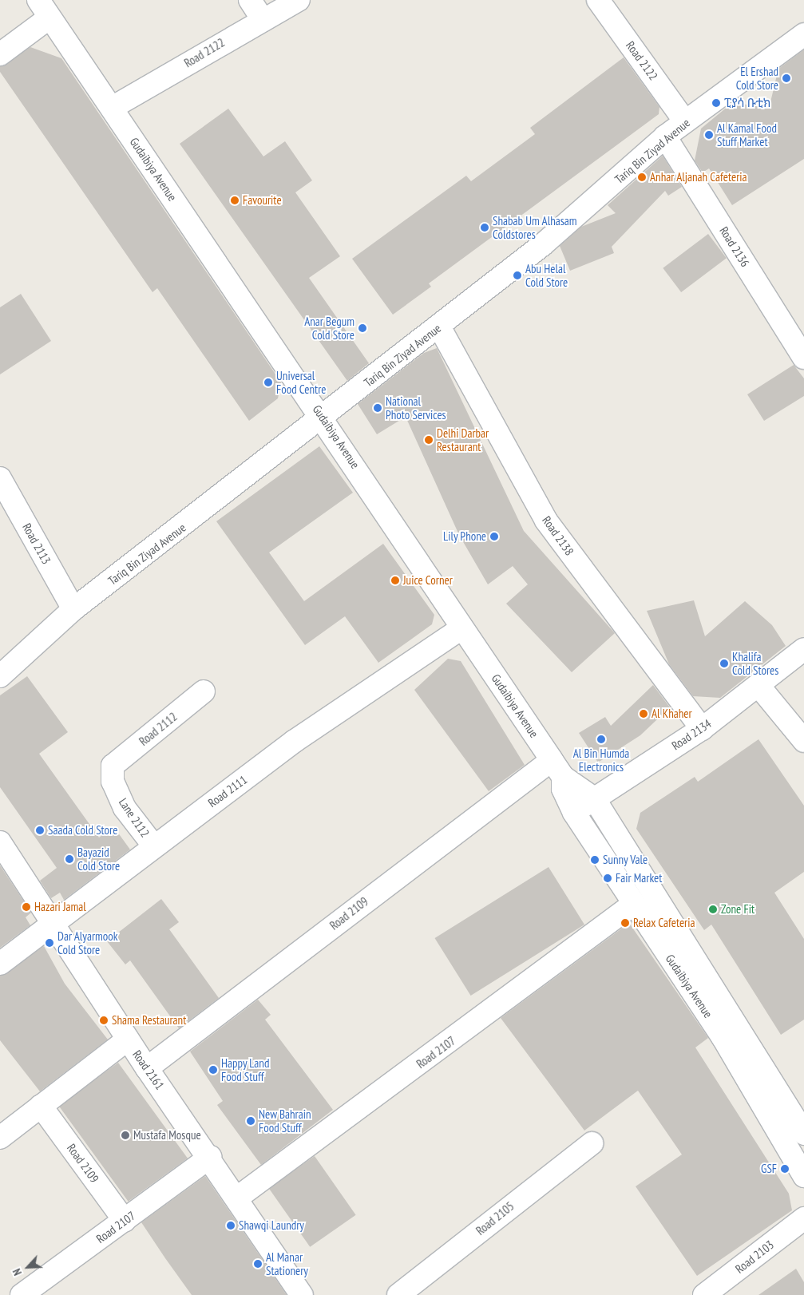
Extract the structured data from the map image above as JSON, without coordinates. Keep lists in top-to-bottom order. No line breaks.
{"streets":{"street":["Road 2122","Tariq Bin Ziyad Avenue","Gudaibiya Avenue","Road 2136","Road 2138","Road 2113","Road 2112","Road 2134","Road 2111","Lane 2112","Road 2109","Road 2107","Road 2161","Road 2105","Road 2103"]},"crossings":[["Road 2122","Tariq Bin Ziyad Avenue"],["Road 2122","Gudaibiya Avenue"],["Tariq Bin Ziyad Avenue","Gudaibiya Avenue"],["Tariq Bin Ziyad Avenue","Road 2136"],["Tariq Bin Ziyad Avenue","Road 2138"],["Tariq Bin Ziyad Avenue","Road 2113"],["Gudaibiya Avenue","Road 2134"],["Gudaibiya Avenue","Road 2111"],["Gudaibiya Avenue","Road 2109"],["Gudaibiya Avenue","Road 2107"],["Road 2138","Road 2134"],["Road 2112","Lane 2112"],["Road 2111","Lane 2112"],["Road 2111","Road 2161"],["Road 2109","Road 2107"],["Road 2109","Road 2161"],["Road 2107","Road 2161"]],"places":["El Ershad Cold Store","ፒያሳ ቡቲክ","Al Kamal Food Stuff Market","Anhar Aljanah Cafeteria","Favourite","Shabab Um Alhasam Coldstores","Abu Helal Cold Store","Anar Begum Cold Store","Universal Food Centre","National Photo Services","Delhi Darbar Restaurant","Lily Phone","Juice Corner","Khalifa Cold Stores","Al Khaher","Al Bin Humda Electronics","Saada Cold Store","Bayazid Cold Store","Sunny Vale","Fair Market","Hazari Jamal","Zone Fit","Relax Cafeteria","Dar Alyarmook Cold Store","Shama Restaurant","Happy Land Food Stuff","New Bahrain Food Stuff","Mustafa Mosque","GSF","Shawqi Laundry","Al Manar Stationery"],"north":"bottom left"}
